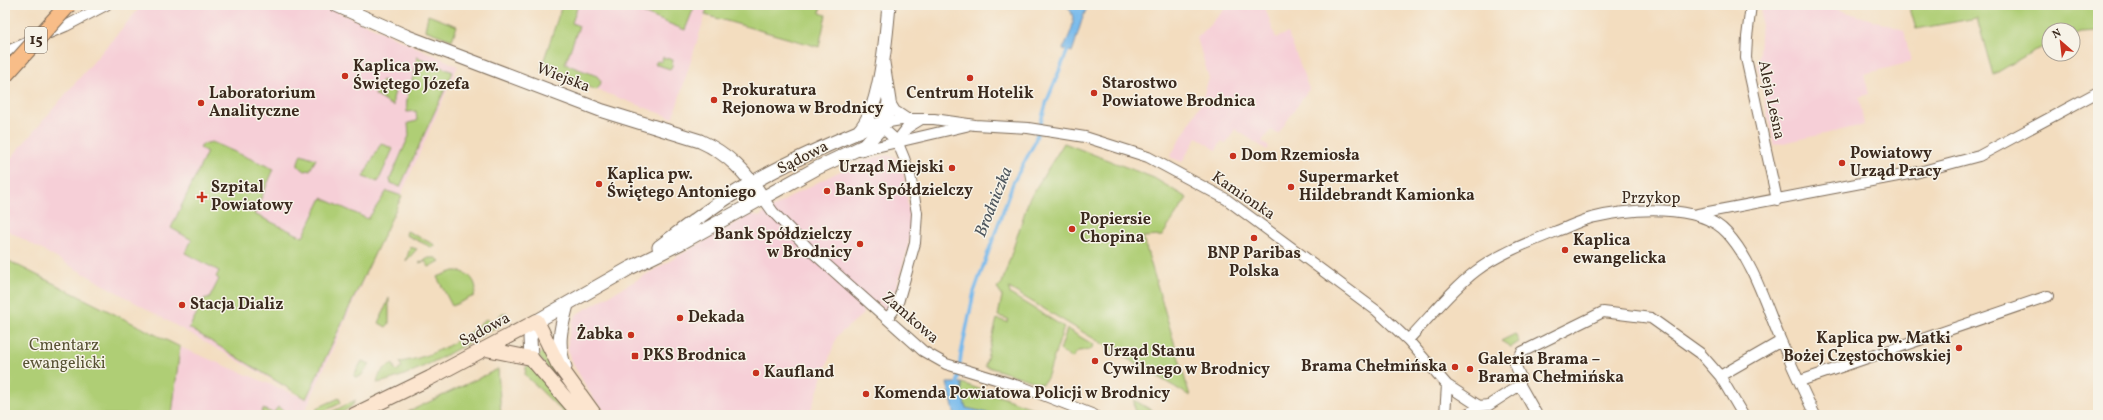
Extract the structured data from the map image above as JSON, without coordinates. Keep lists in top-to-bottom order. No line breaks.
{"streets":{"main road":["15","Sądowa"],"street":["Wiejska","Aleja Leśna","Kamionka","Przykop","Zamkowa"]},"crossings":[["Wiejska","Sądowa"],["Wiejska","Zamkowa"],["Sądowa","Kamionka"],["Sądowa","Zamkowa"],["Kamionka","Przykop"]],"water":["Brodniczka"],"parks":["Cmentarz ewangelicki"],"places":{"other":["Kaplica pw. Świętego Józefa","Centrum Hotelik","Starostwo Powiatowe Brodnica","Prokuratura Rejonowa w Brodnicy","Laboratorium Analityczne","Dom Rzemiosła","Powiatowy Urząd Pracy","Urząd Miejski","Kaplica pw. Świętego Antoniego","Supermarket Hildebrandt Kamionka","Bank Spółdzielczy","Popiersie Chopina","BNP Paribas Polska","Bank Spółdzielczy w Brodnicy","Kaplica ewangelicka","Stacja Dializ","Dekada","Żabka","Kaplica pw. Matki Bożej Częstochowskiej","Urząd Stanu Cywilnego w Brodnicy","Brama Chełmińska","Galeria Brama – Brama Chełmińska","Kaufland","Komenda Powiatowa Policji w Brodnicy"],"health":["Szpital Powiatowy"],"transit":["PKS Brodnica"]},"north":"top left"}
